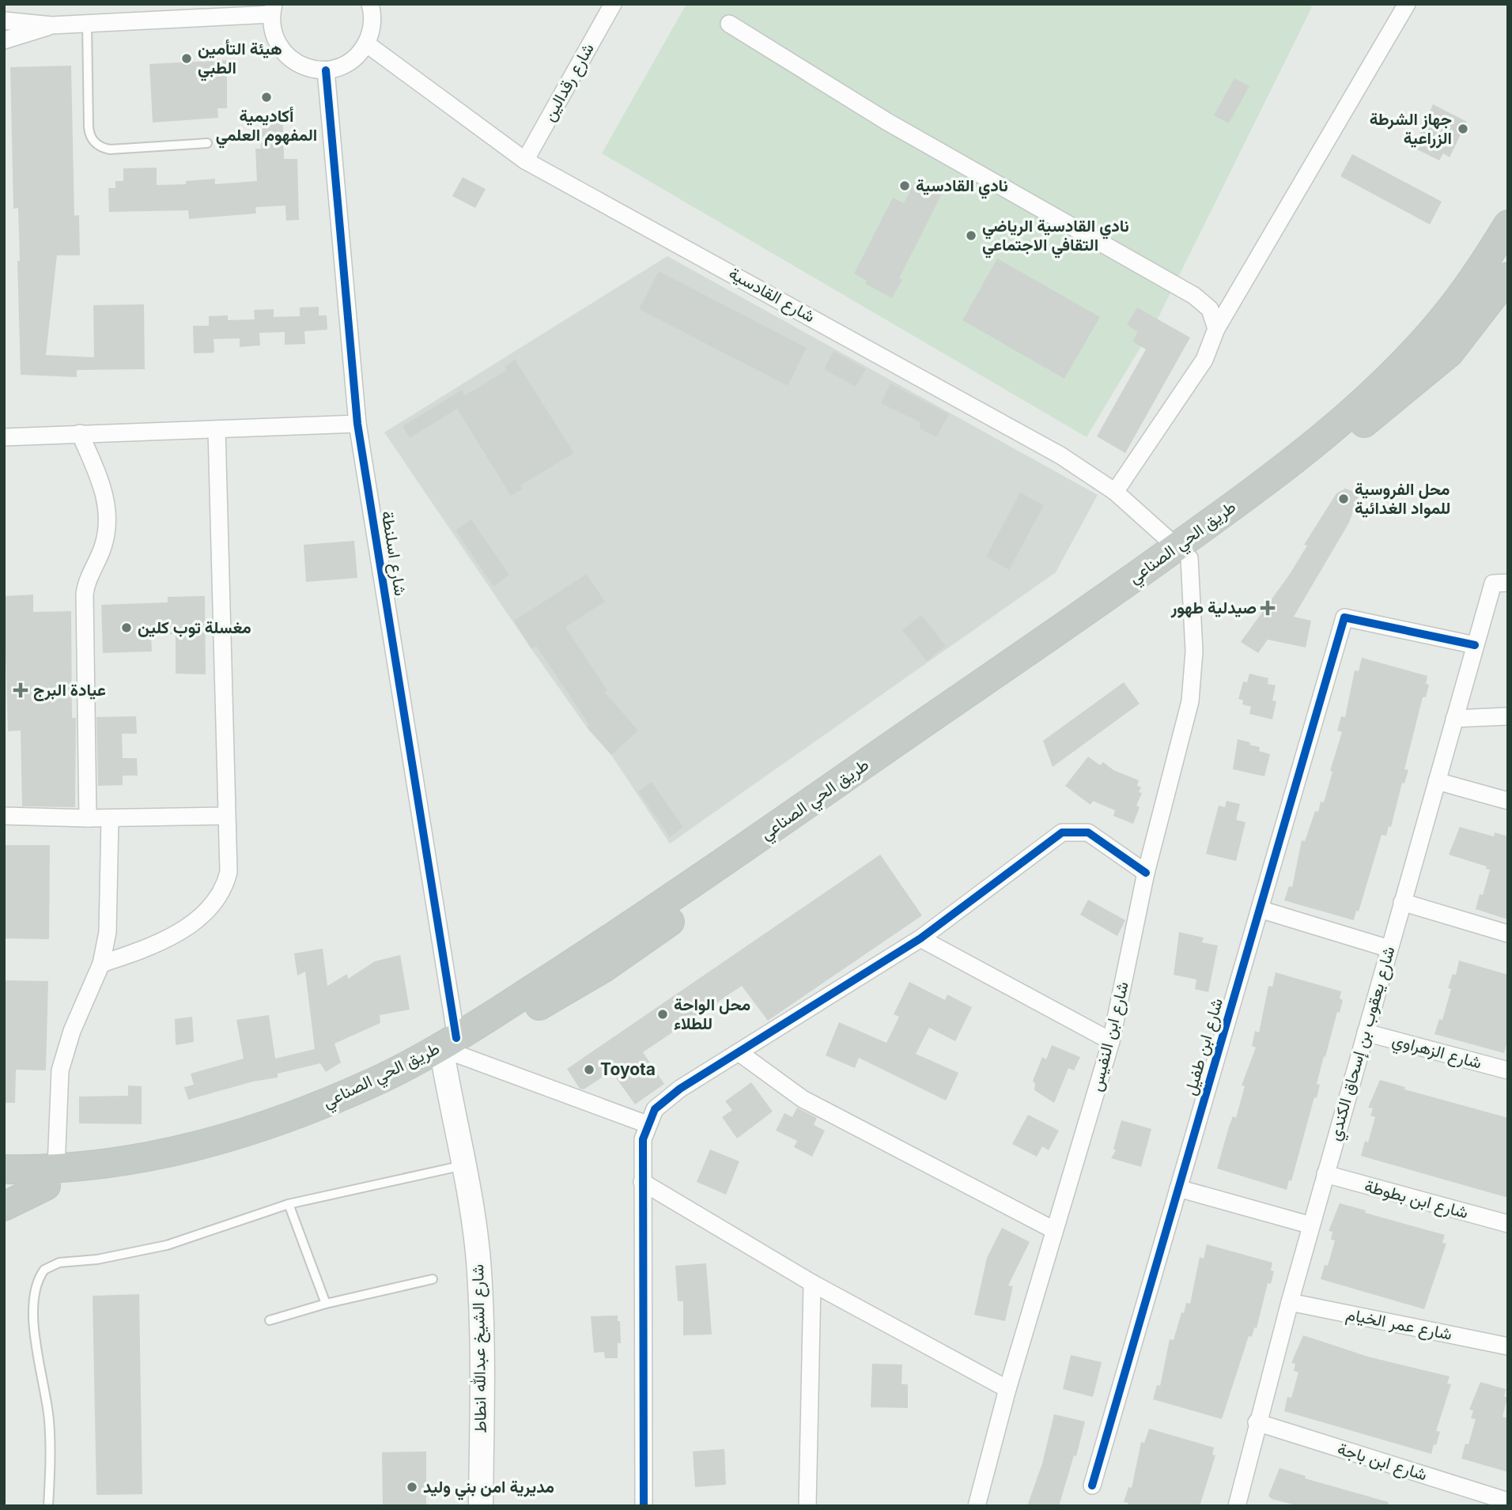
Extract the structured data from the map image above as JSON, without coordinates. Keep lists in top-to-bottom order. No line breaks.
{"streets":{"highway":["طريق الحي الصناعي"],"main road":["شارع الشيخ عبدالله انطاط"],"street":["شارع رقدالين","شارع القادسية","شارع اسلنطة","شارع ابن النفيس","شارع يعقوب بن إسحاق الكندي","شارع ابن طفيل","شارع الزهراوي","شارع ابن بطوطة","شارع عمر الخيام","شارع ابن باجة"]},"crossings":[["شارع رقدالين","شارع القادسية"],["شارع القادسية","طريق الحي الصناعي"],["شارع القادسية","شارع ابن النفيس"],["طريق الحي الصناعي","شارع اسلنطة"],["طريق الحي الصناعي","شارع ابن النفيس"],["طريق الحي الصناعي","شارع الشيخ عبدالله انطاط"],["شارع اسلنطة","شارع الشيخ عبدالله انطاط"],["شارع يعقوب بن إسحاق الكندي","شارع ابن طفيل"],["شارع يعقوب بن إسحاق الكندي","شارع الزهراوي"],["شارع يعقوب بن إسحاق الكندي","شارع ابن بطوطة"],["شارع يعقوب بن إسحاق الكندي","شارع عمر الخيام"],["شارع يعقوب بن إسحاق الكندي","شارع ابن باجة"]],"places":{"other":["هيئة التأمين الطبي","أكاديمية المفهوم العلمي","جهاز الشرطة الزراعية","نادي القادسية","نادي القادسية الرياضي التقافي الاجتماعي","محل الفروسية للمواد الغدائية","مغسلة توب كلين","محل الواحة للطلاء","Toyota","مديرية امن بني وليد"],"health":["صيدلية طهور","عيادة البرج"]}}
